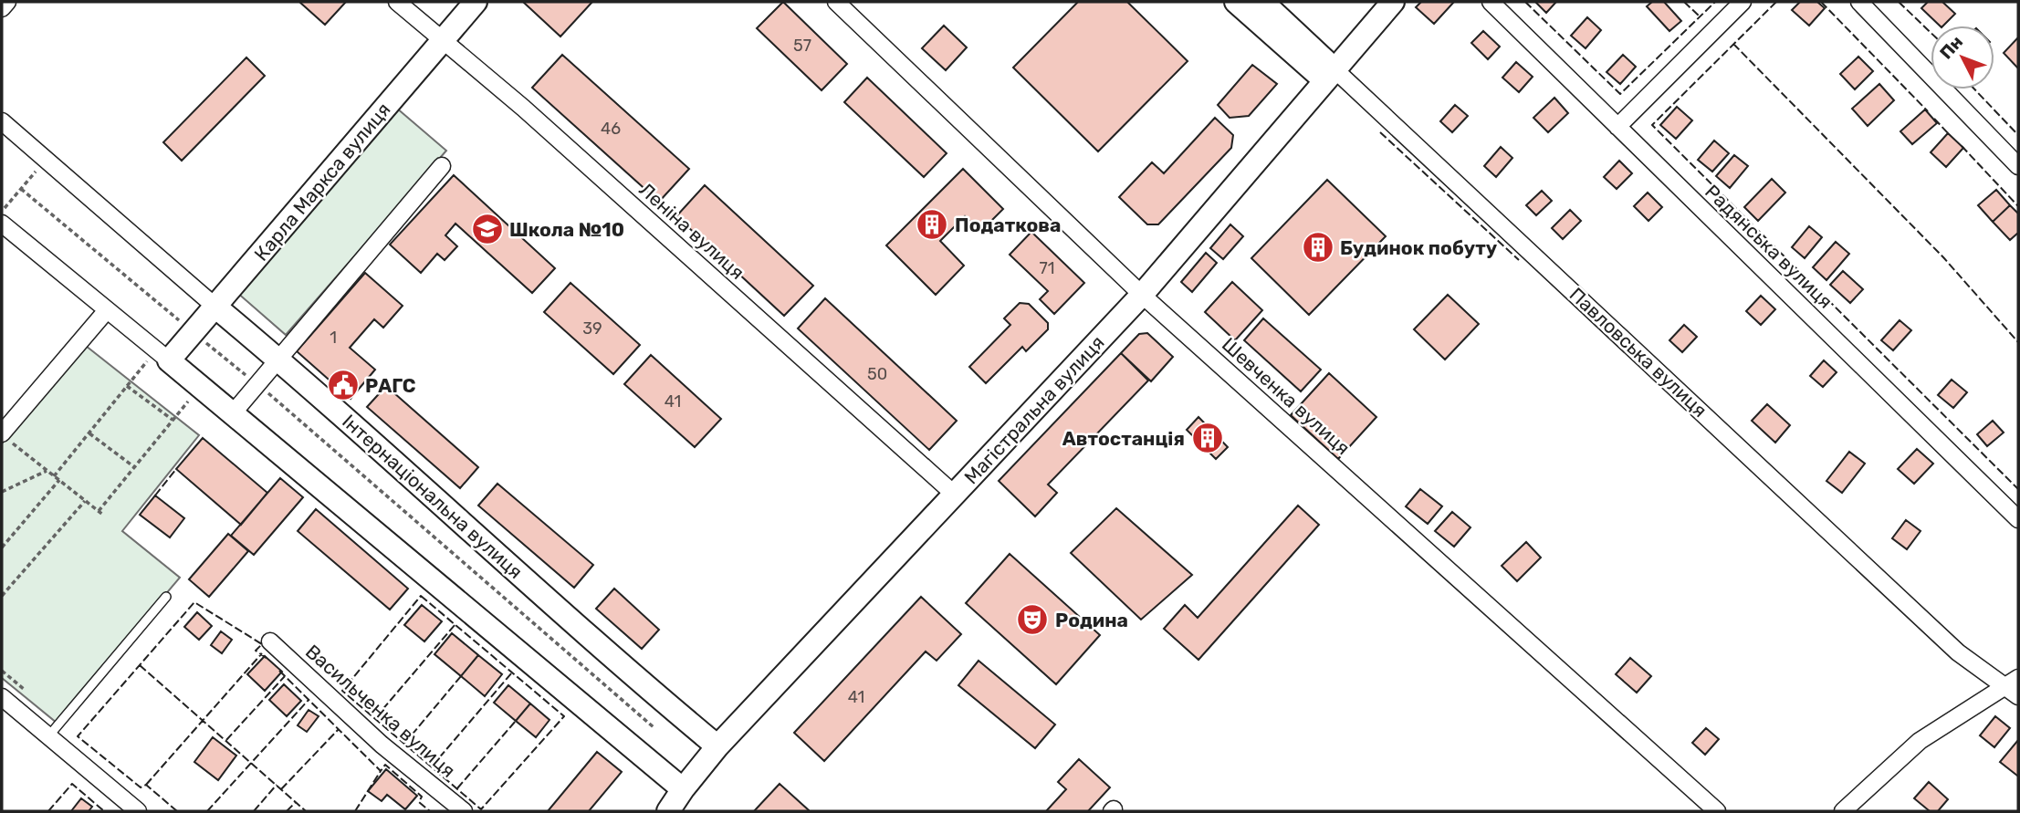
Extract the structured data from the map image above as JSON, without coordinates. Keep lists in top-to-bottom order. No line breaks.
{"streets":{"street":["Карла Маркса вулиця","Леніна вулиця","Радянська вулиця","Павловська вулиця","Шевченка вулиця","Магістральна вулиця","Інтернаціональна вулиця","Васильченка вулиця"]},"crossings":[["Карла Маркса вулиця","Леніна вулиця"],["Карла Маркса вулиця","Інтернаціональна вулиця"],["Леніна вулиця","Магістральна вулиця"],["Павловська вулиця","Магістральна вулиця"],["Шевченка вулиця","Магістральна вулиця"],["Магістральна вулиця","Інтернаціональна вулиця"]],"places":{"building":["Податкова","Будинок побуту","Автостанція"],"school or university":["Школа №10"],"public building":["РАГС"],"theatre":["Родина"]},"house_numbers":["57","46","71","39","1","50","41","41"],"north":"top left"}
